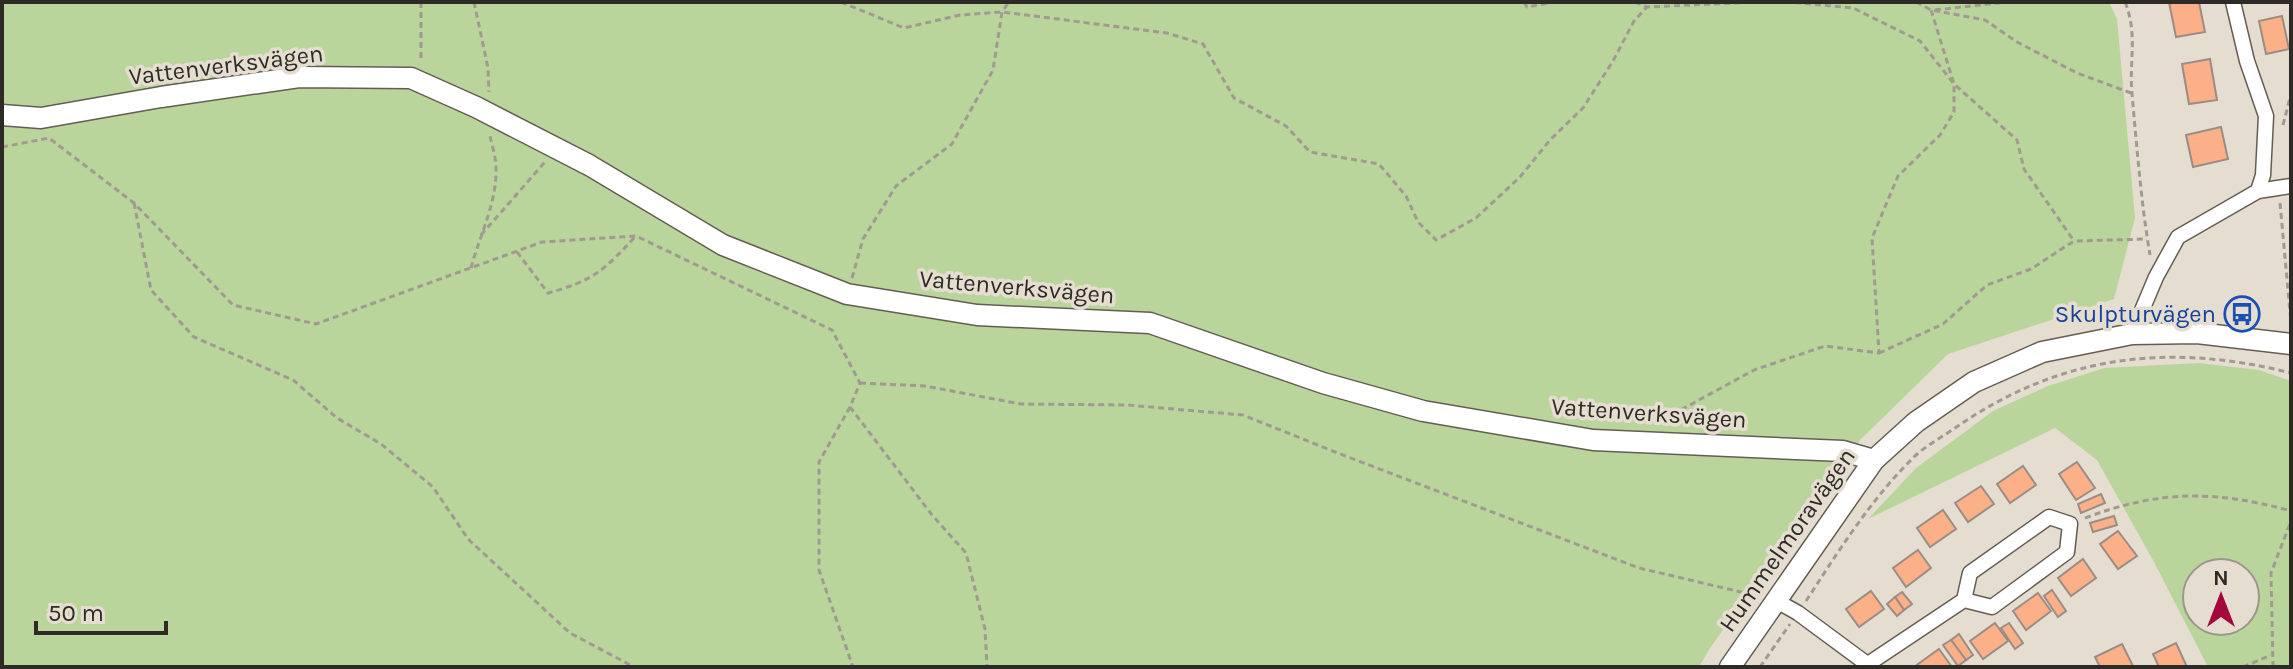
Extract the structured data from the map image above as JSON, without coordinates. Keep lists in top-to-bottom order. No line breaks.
{"streets":{"street":["Vattenverksvägen","Hummelmoravägen"]},"crossings":[["Vattenverksvägen","Hummelmoravägen"]],"places":{"bus stop":["Skulpturvägen"]},"scale_bar":"50 m","north":"top"}
